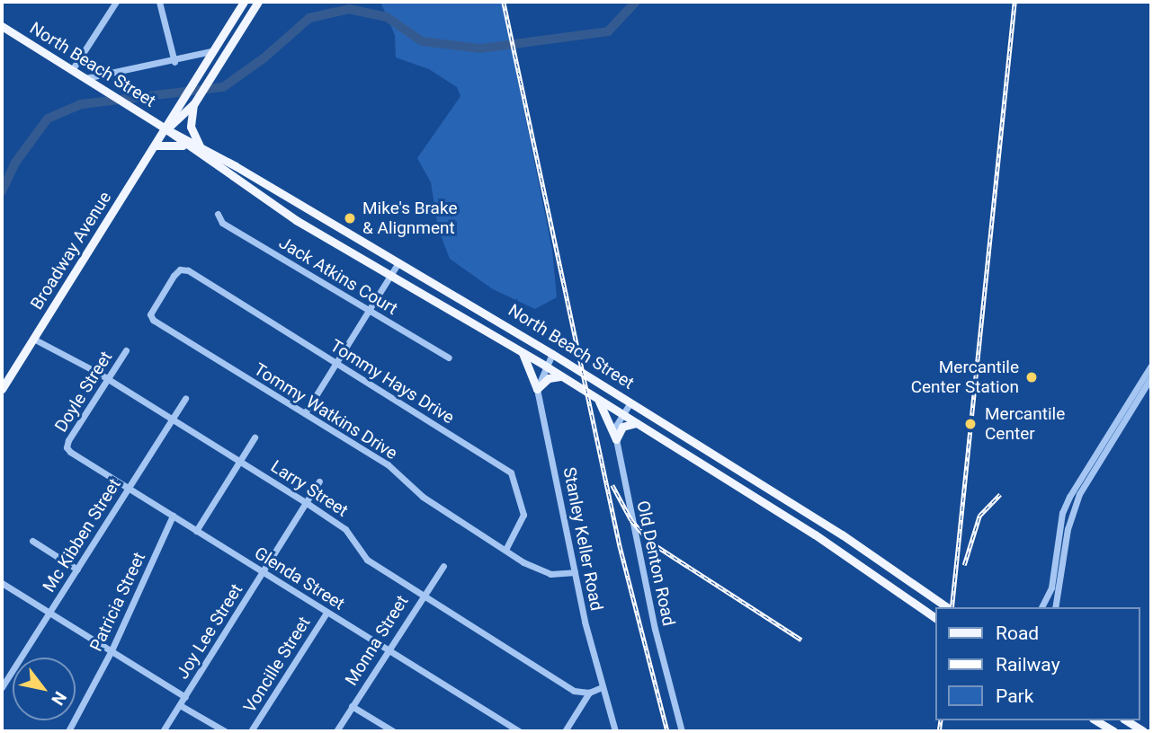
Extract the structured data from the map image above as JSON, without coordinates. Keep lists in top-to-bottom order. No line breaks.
{"streets":{"main road":["North Beach Street","Broadway Avenue"],"street":["Jack Atkins Court","Tommy Hays Drive","Doyle Street","Tommy Watkins Drive","Larry Street","Mc Kibben Street","Stanley Keller Road","Old Denton Road","Glenda Street","Patricia Street","Joy Lee Street","Monna Street","Voncille Street"]},"crossings":[["North Beach Street","Broadway Avenue"],["North Beach Street","Old Denton Road"],["Broadway Avenue","Larry Street"],["Tommy Hays Drive","Tommy Watkins Drive"],["Doyle Street","Larry Street"],["Doyle Street","Glenda Street"],["Tommy Watkins Drive","Stanley Keller Road"],["Larry Street","Mc Kibben Street"],["Larry Street","Joy Lee Street"],["Larry Street","Monna Street"],["Mc Kibben Street","Glenda Street"],["Glenda Street","Patricia Street"],["Glenda Street","Joy Lee Street"],["Glenda Street","Monna Street"],["Glenda Street","Voncille Street"]],"places":["Mike's Brake & Alignment","Mercantile Center Station","Mercantile Center"],"legend":["Road","Railway","Park"],"north":"bottom right"}
